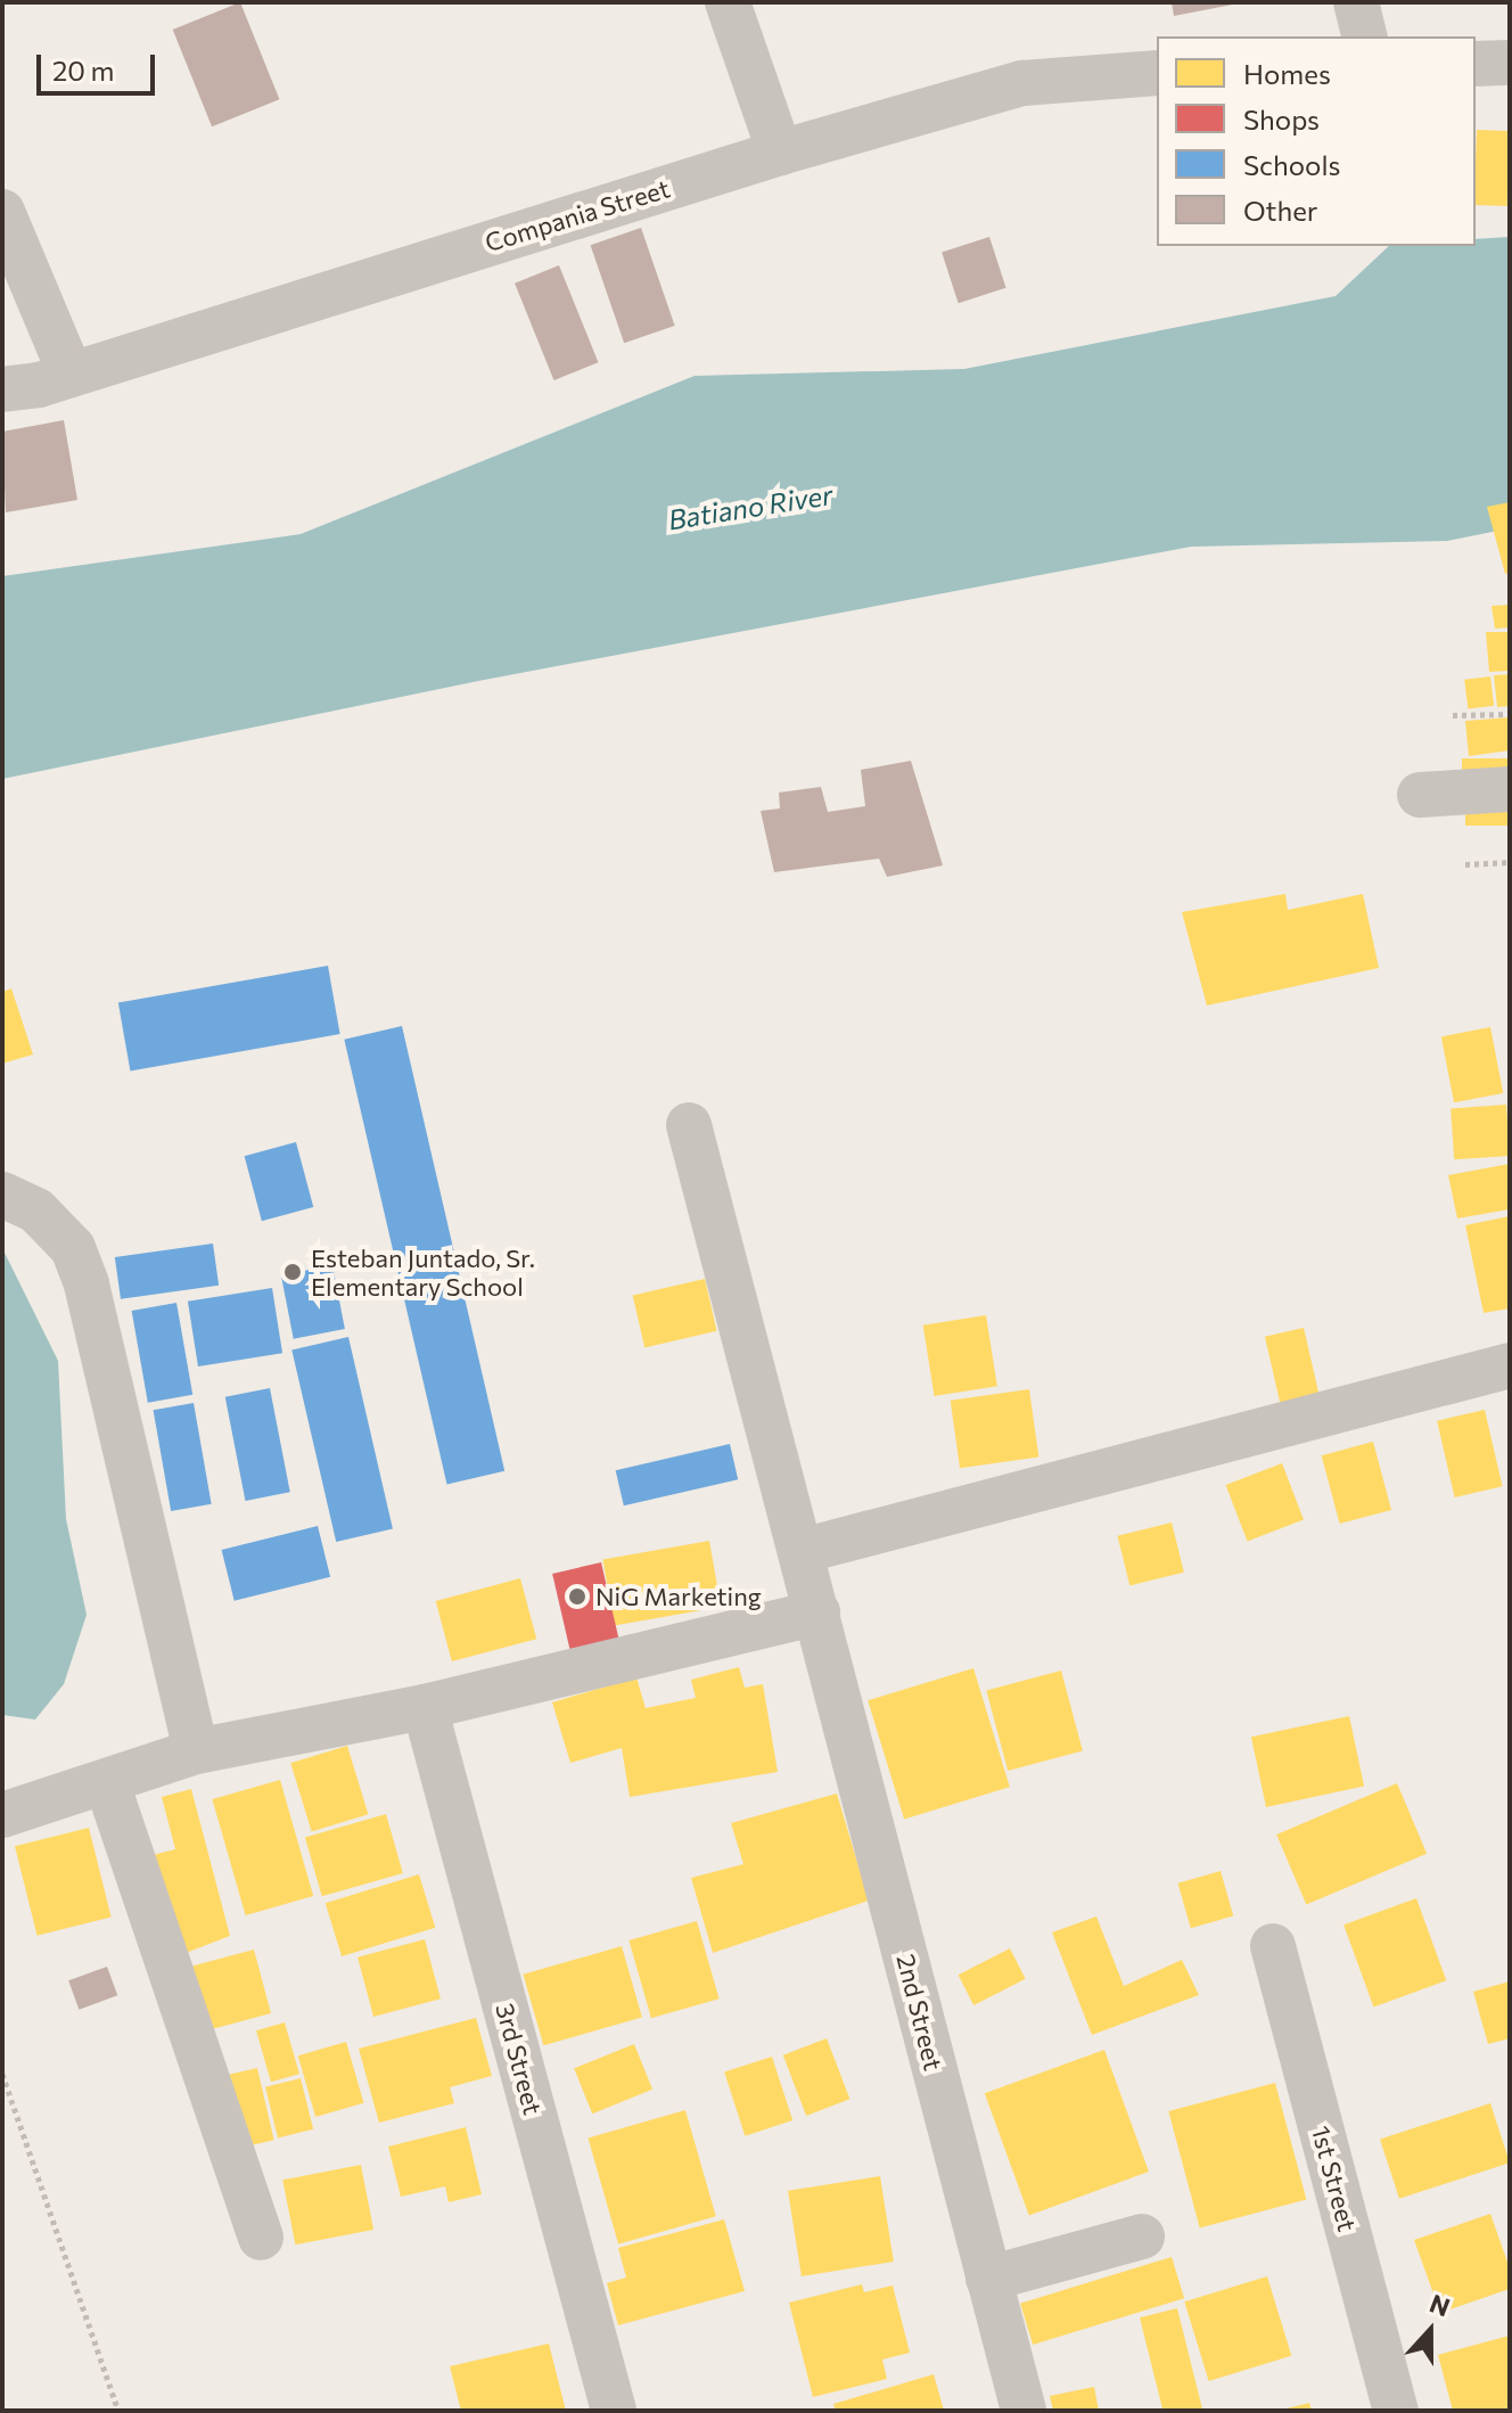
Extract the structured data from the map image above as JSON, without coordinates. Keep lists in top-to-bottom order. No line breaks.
{"streets":{"street":["Compania Street","2nd Street","3rd Street","1st Street"]},"water":["Batiano River"],"places":["Esteban Juntado, Sr. Elementary School","NiG Marketing"],"legend":["Homes","Shops","Schools","Other"],"scale_bar":"20 m","north":"top"}
